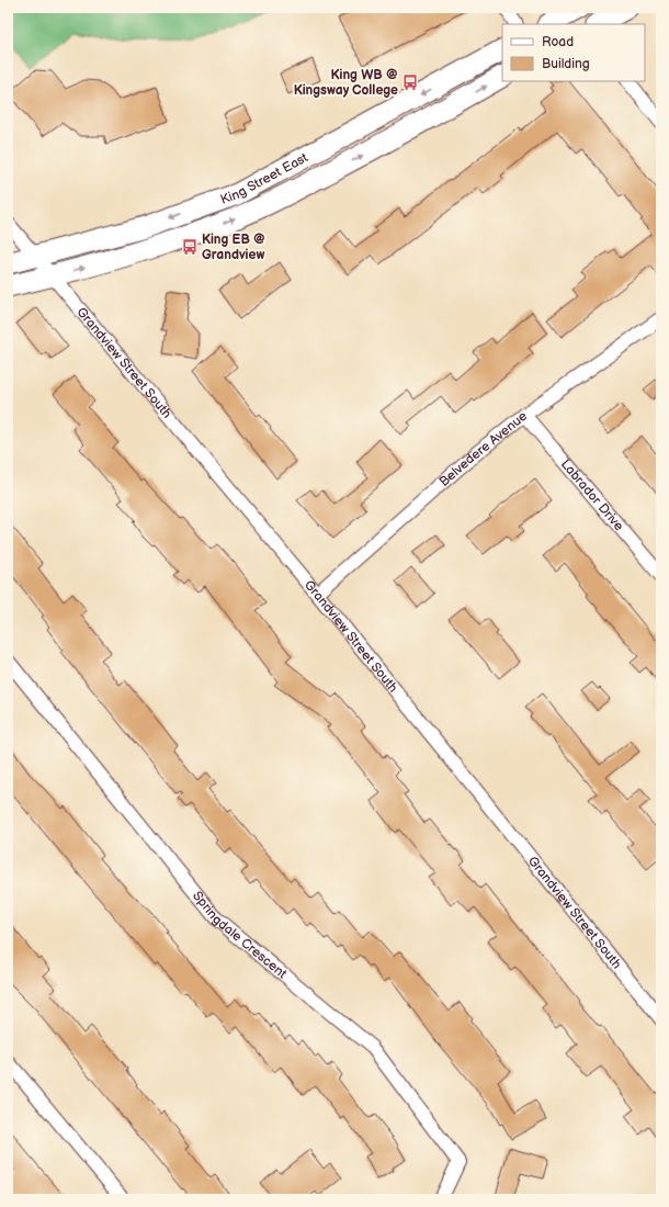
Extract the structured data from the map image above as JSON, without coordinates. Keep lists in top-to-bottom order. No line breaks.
{"streets":{"main road":["King Street East"],"street":["Grandview Street South","Belvedere Avenue","Labrador Drive","Springdale Crescent"]},"crossings":[["King Street East","Grandview Street South"],["Grandview Street South","Belvedere Avenue"],["Belvedere Avenue","Labrador Drive"]],"places":{"bus stop":["King WB @ Kingsway College","King EB @ Grandview"]},"legend":["Road","Building"]}
